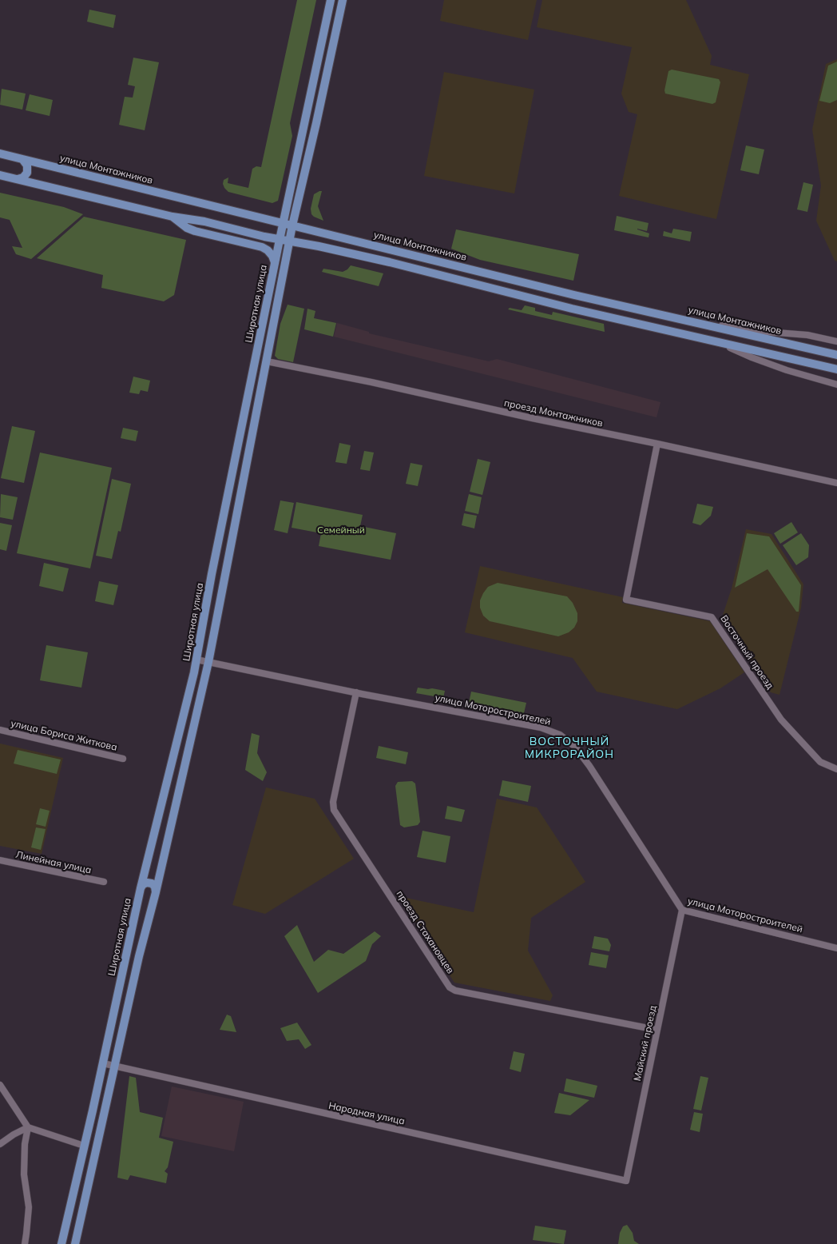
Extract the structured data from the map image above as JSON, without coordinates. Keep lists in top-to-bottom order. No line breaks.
{"streets":{"main road":["улица Монтажников","Широтная улица"],"street":["проезд Монтажников","Восточный проезд","улица Моторостроителей","улица Бориса Житкова","Линейная улица","проезд Стахановцев","Майский проезд","Народная улица"]},"crossings":[["улица Монтажников","Широтная улица"],["Широтная улица","улица Моторостроителей"],["Широтная улица","Народная улица"],["проезд Монтажников","Восточный проезд"],["улица Моторостроителей","проезд Стахановцев"],["улица Моторостроителей","Майский проезд"],["проезд Стахановцев","Майский проезд"],["Майский проезд","Народная улица"]],"districts":["ВОСТОЧНЫЙ МИКРОРАЙОН"],"parks":["Семейный"]}
